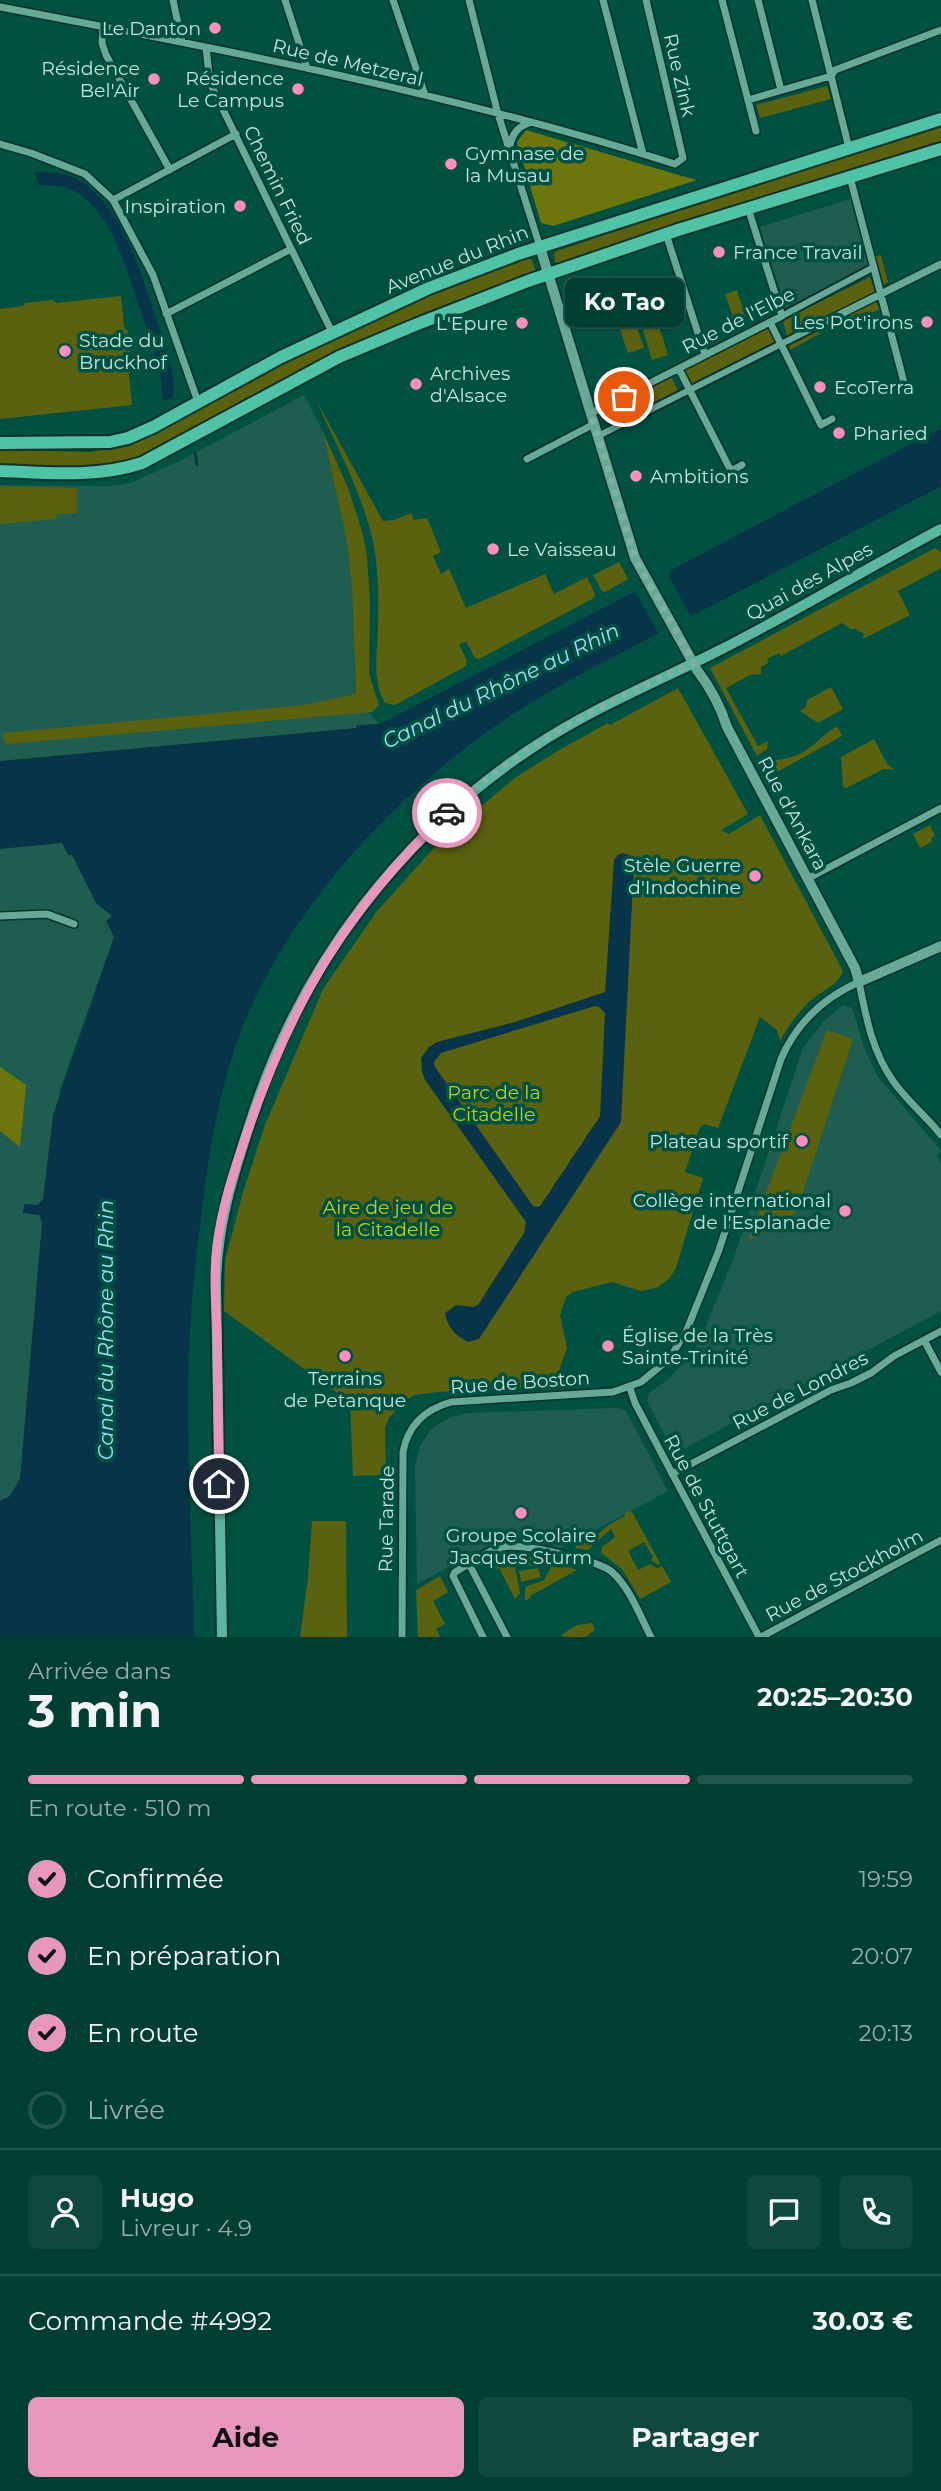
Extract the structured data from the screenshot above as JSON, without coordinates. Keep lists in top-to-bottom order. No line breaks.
{"streets":{"main road":["Avenue du Rhin","Quai des Alpes"],"street":["Rue de Metzeral","Rue Zink","Chemin Fried","Rue de l'Elbe","Rue d'Ankara","Rue de Boston","Rue de Londres","Rue de Stuttgart","Rue Tarade","Rue de Stockholm"]},"crossings":[["Rue de Metzeral","Rue Zink"],["Rue de Metzeral","Chemin Fried"],["Chemin Fried","Avenue du Rhin"],["Avenue du Rhin","Rue d'Ankara"],["Rue de l'Elbe","Rue d'Ankara"],["Quai des Alpes","Rue d'Ankara"],["Rue d'Ankara","Rue de Boston"],["Rue de Boston","Rue de Stuttgart"],["Rue de Boston","Rue Tarade"],["Rue de Londres","Rue de Stuttgart"],["Rue de Stuttgart","Rue de Stockholm"]],"water":["Canal du Rhône au Rhin"],"parks":["Parc de la Citadelle","Aire de jeu de la Citadelle"],"places":["Le Danton","Résidence Bel'Air","Résidence Le Campus","Gymnase de la Musau","Inspiration","France Travail","Les Pot'irons","L'Epure","Stade du Bruckhof","Archives d'Alsace","EcoTerra","Ko Tao","Pharied","Ambitions","Le Vaisseau","Stèle Guerre d'Indochine","Plateau sportif","Collège international de l'Esplanade","Église de la Très Sainte-Trinité","Terrains de Petanque","Groupe Scolaire Jacques Sturm"],"page":{"bubble":"Ko Tao","heading":["3 min","Arrivée dans","20:25–20:30"],"panel":["Hugo","Livreur · 4.9","Commande #4992","30.03 €"],"bar":"En route · 510 m","list":[["Confirmée","19:59"],["En préparation","20:07"],["En route","20:13"],"Livrée"],"buttons":["Aide","Partager"]}}
